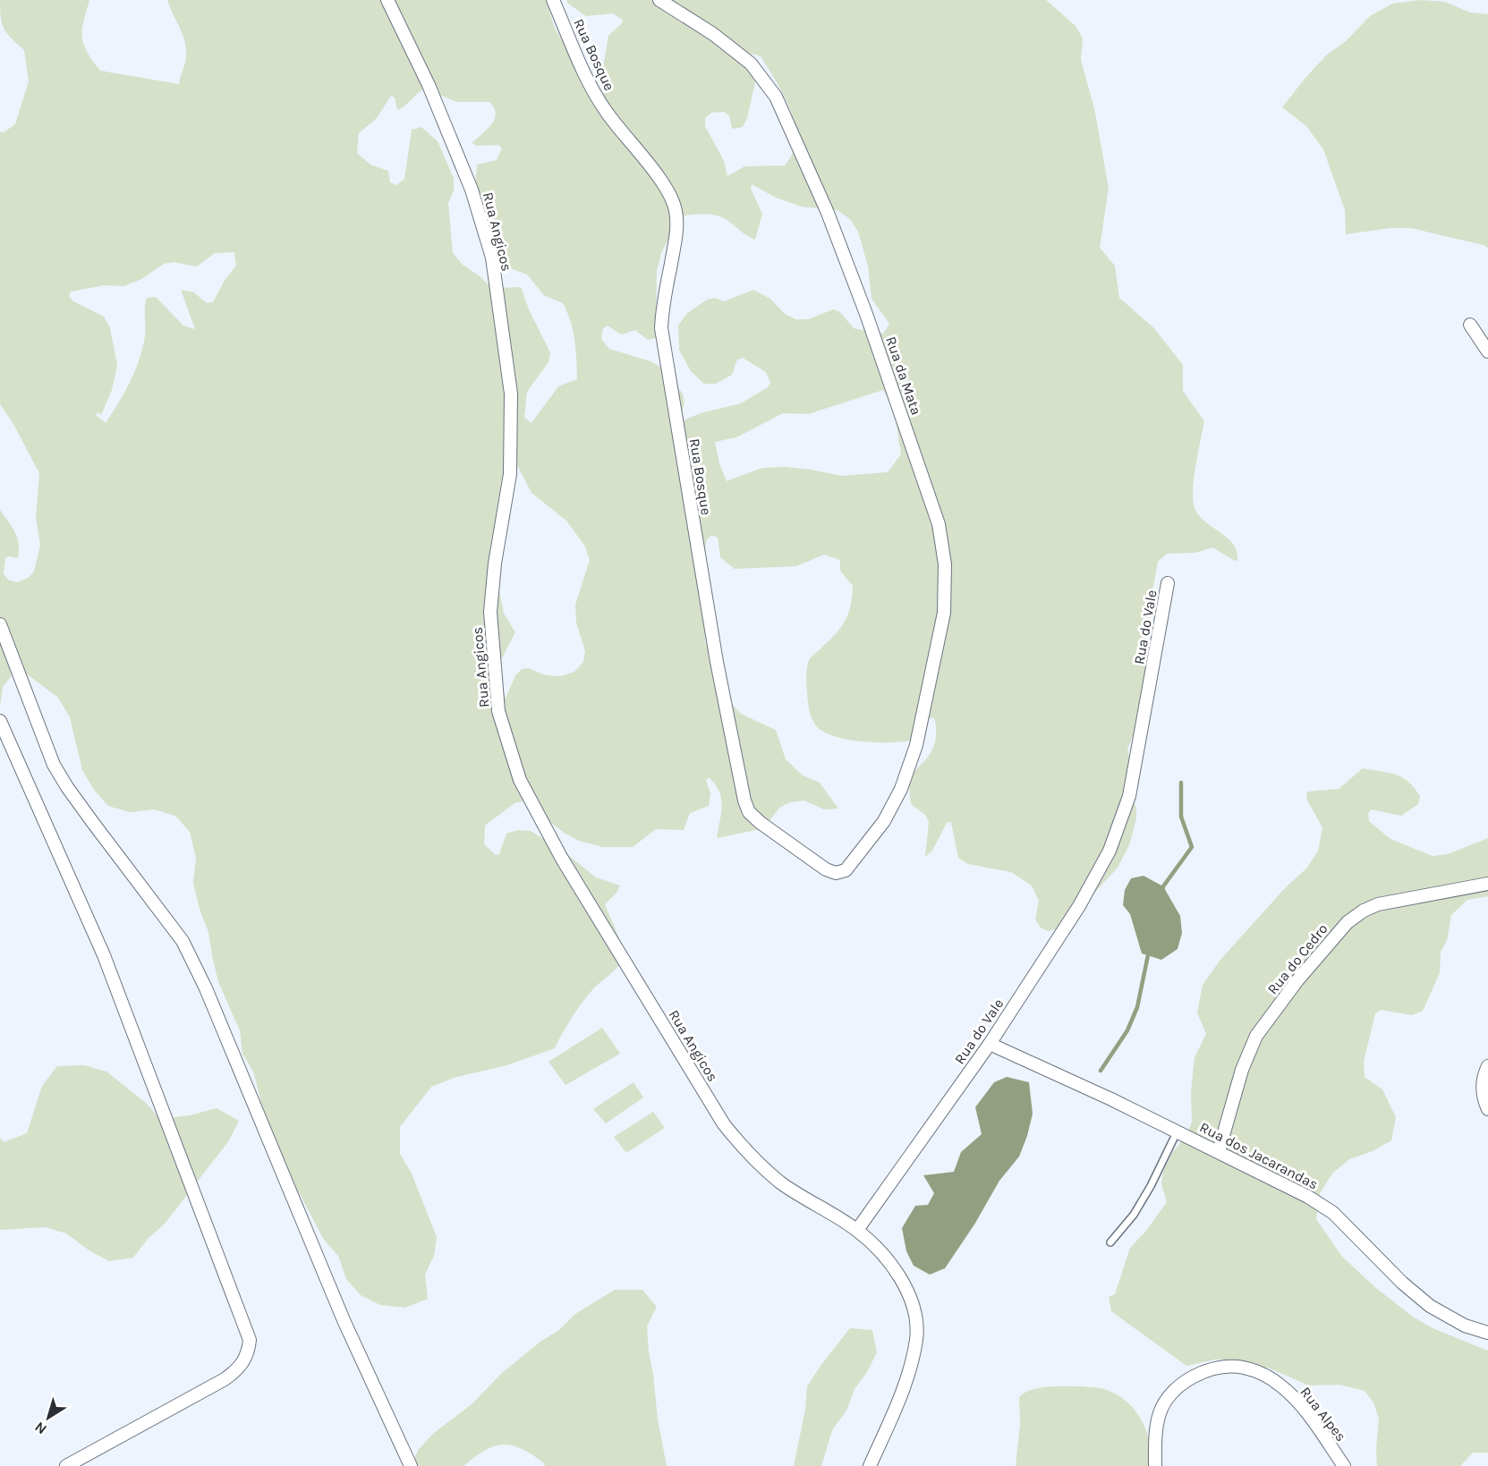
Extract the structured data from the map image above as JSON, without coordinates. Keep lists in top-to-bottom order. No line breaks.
{"streets":{"street":["Rua Bosque","Rua Angicos","Rua da Mata","Rua do Vale","Rua do Cedro","Rua dos Jacarandas","Rua Alpes"]},"crossings":[["Rua Bosque","Rua da Mata"],["Rua Angicos","Rua do Vale"],["Rua do Vale","Rua dos Jacarandas"],["Rua do Cedro","Rua dos Jacarandas"]],"north":"bottom left"}
